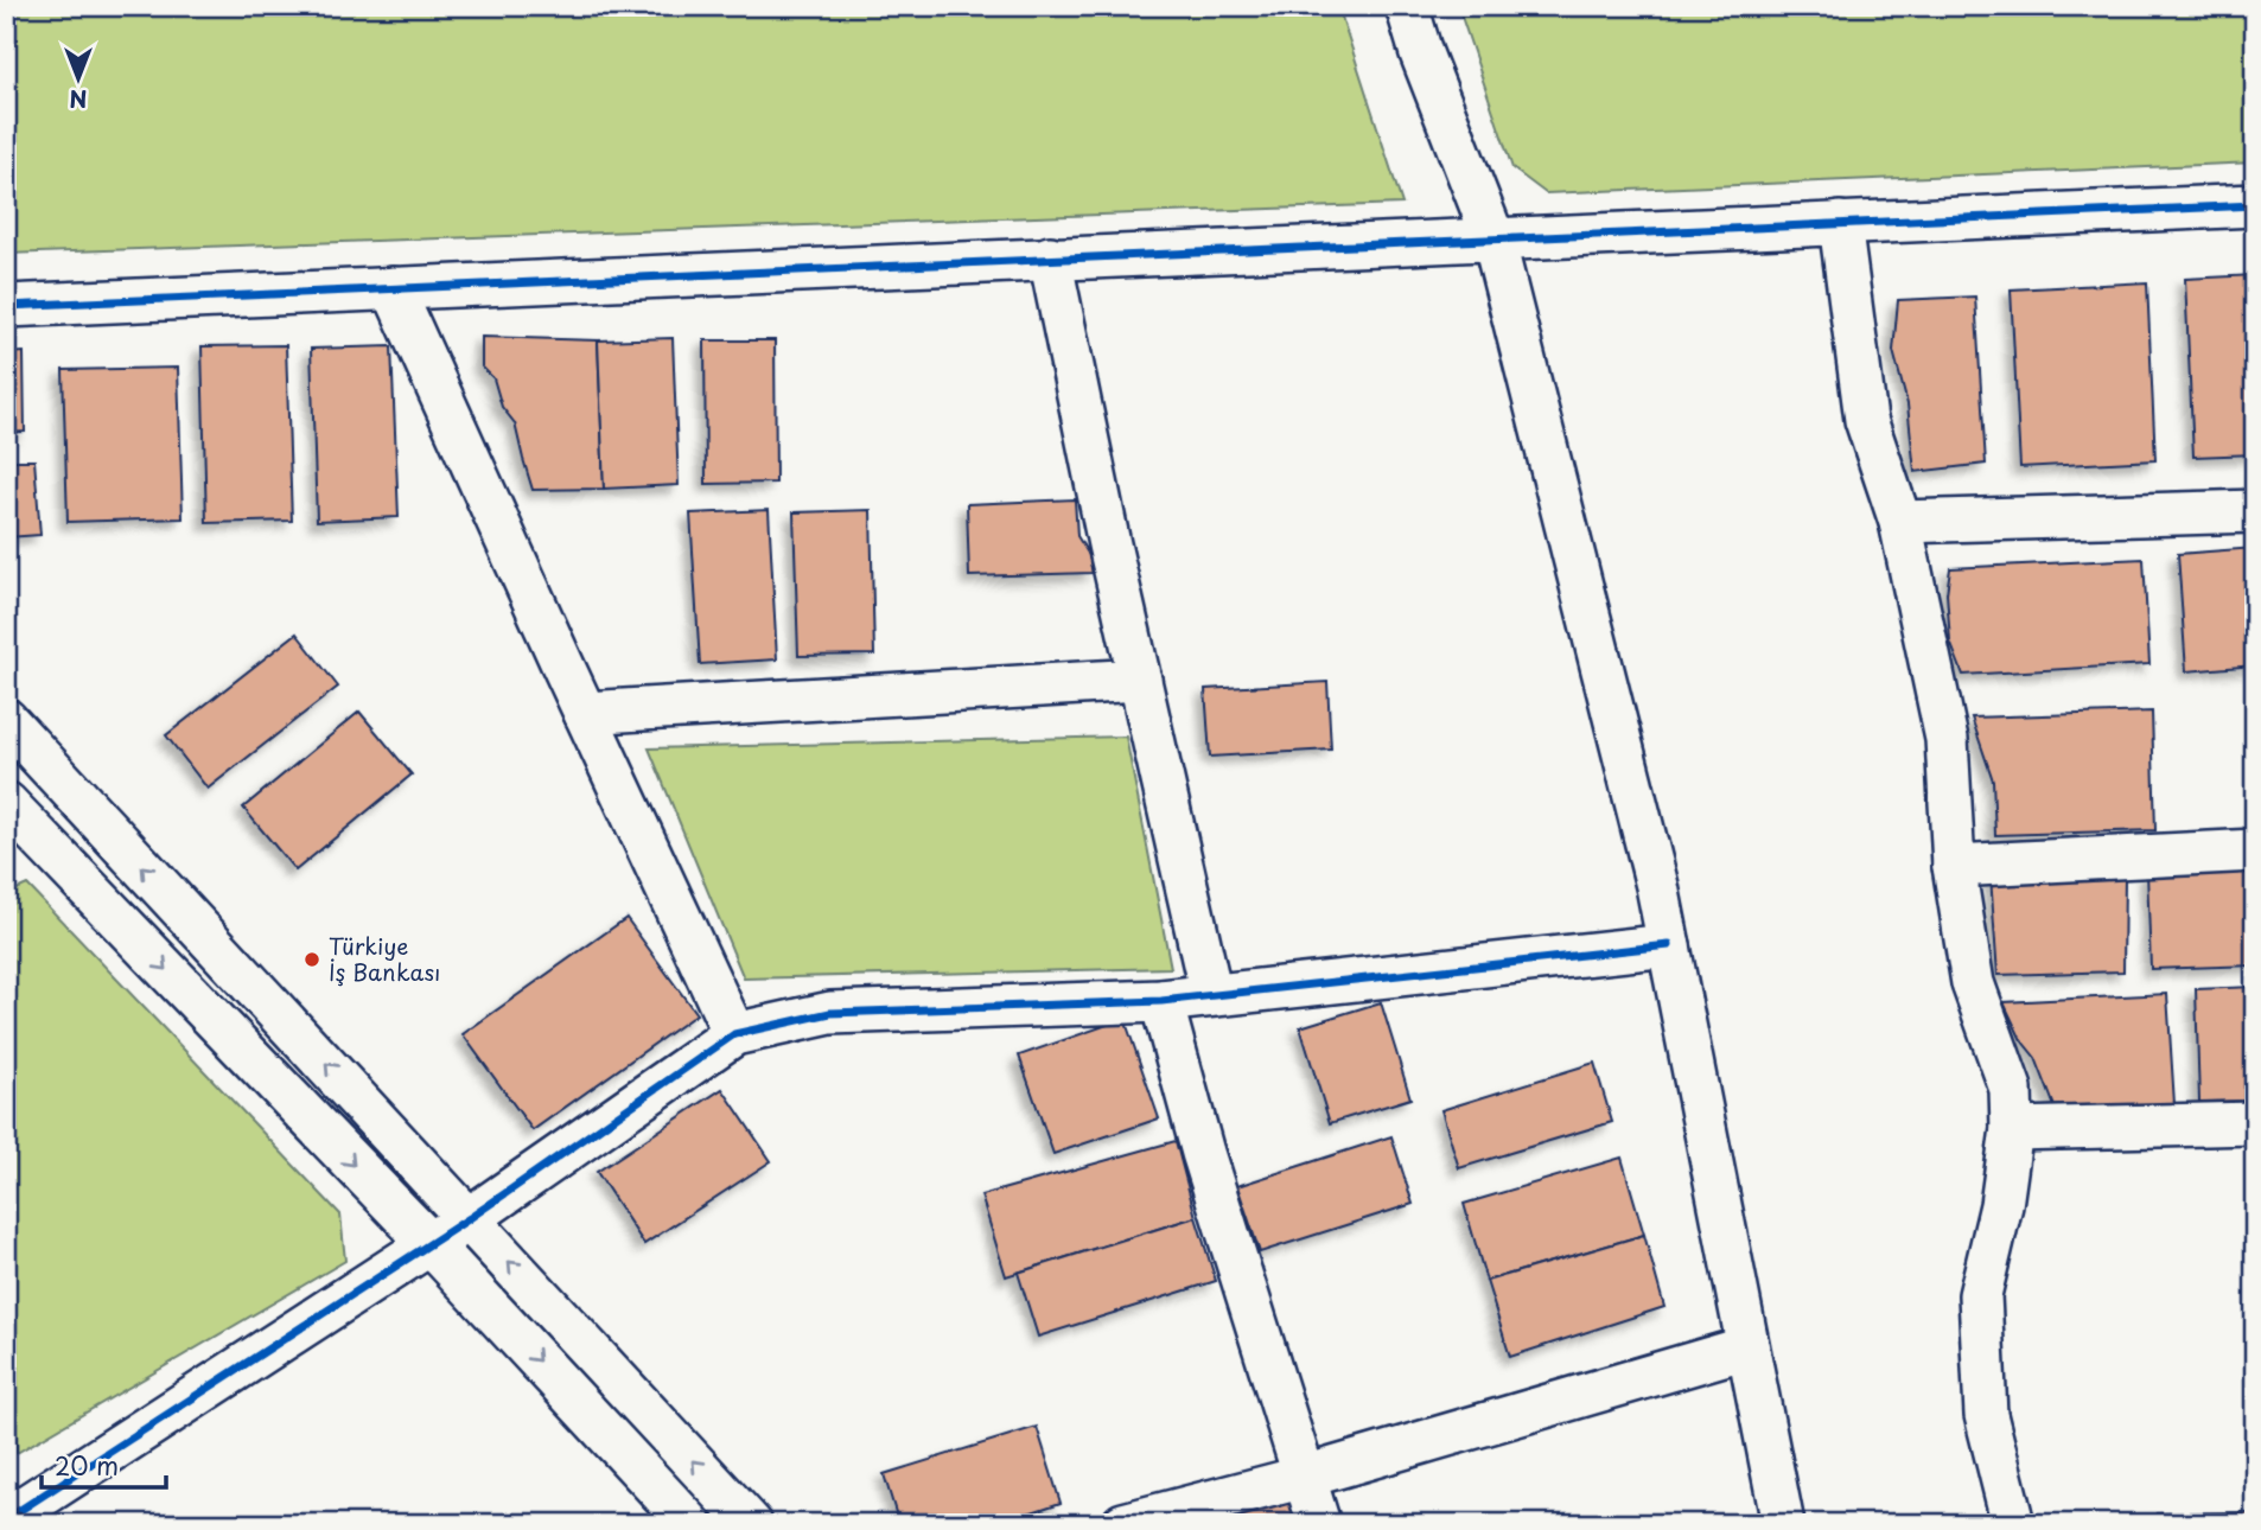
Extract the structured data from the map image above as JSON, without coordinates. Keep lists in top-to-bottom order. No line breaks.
{"places":["Türkiye İş Bankası"],"scale_bar":"20 m","north":"bottom"}
